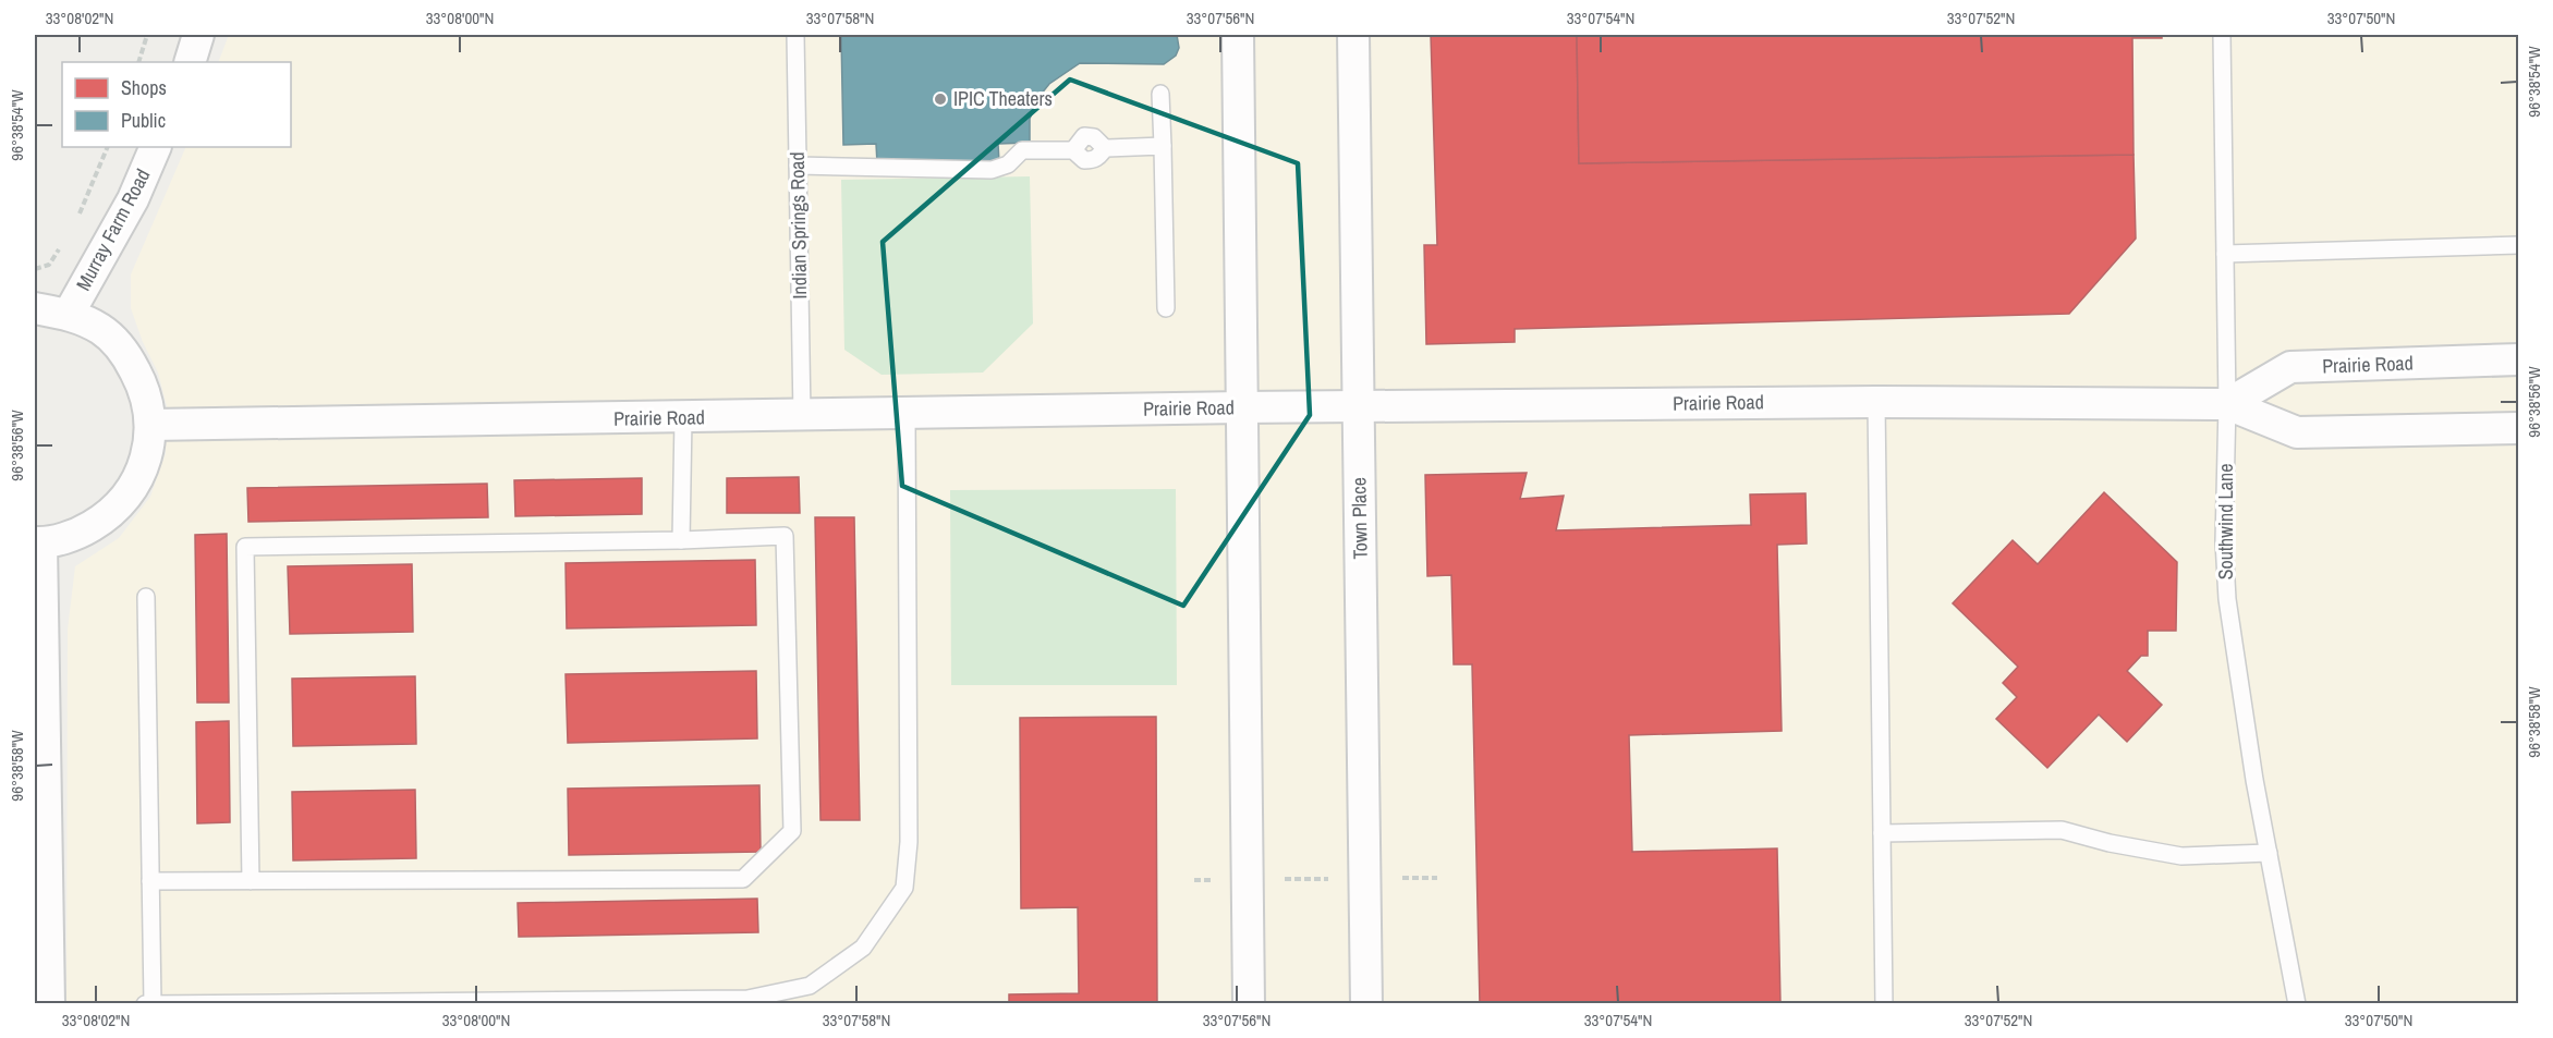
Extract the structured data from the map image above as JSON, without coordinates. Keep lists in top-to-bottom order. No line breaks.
{"streets":{"street":["Murray Farm Road","Prairie Road","Town Place"],"lane":["Indian Springs Road","Southwind Lane"]},"crossings":[["Indian Springs Road","Prairie Road"],["Prairie Road","Town Place"],["Prairie Road","Southwind Lane"]],"places":["IPIC Theaters"],"legend":["Shops","Public"],"coordinates":["33°08'02\"N","33°08'00\"N","33°07'58\"N","33°07'56\"N","33°07'54\"N","33°07'52\"N","33°07'50\"N","96°38'54\"W","96°38'56\"W","96°38'58\"W"]}
